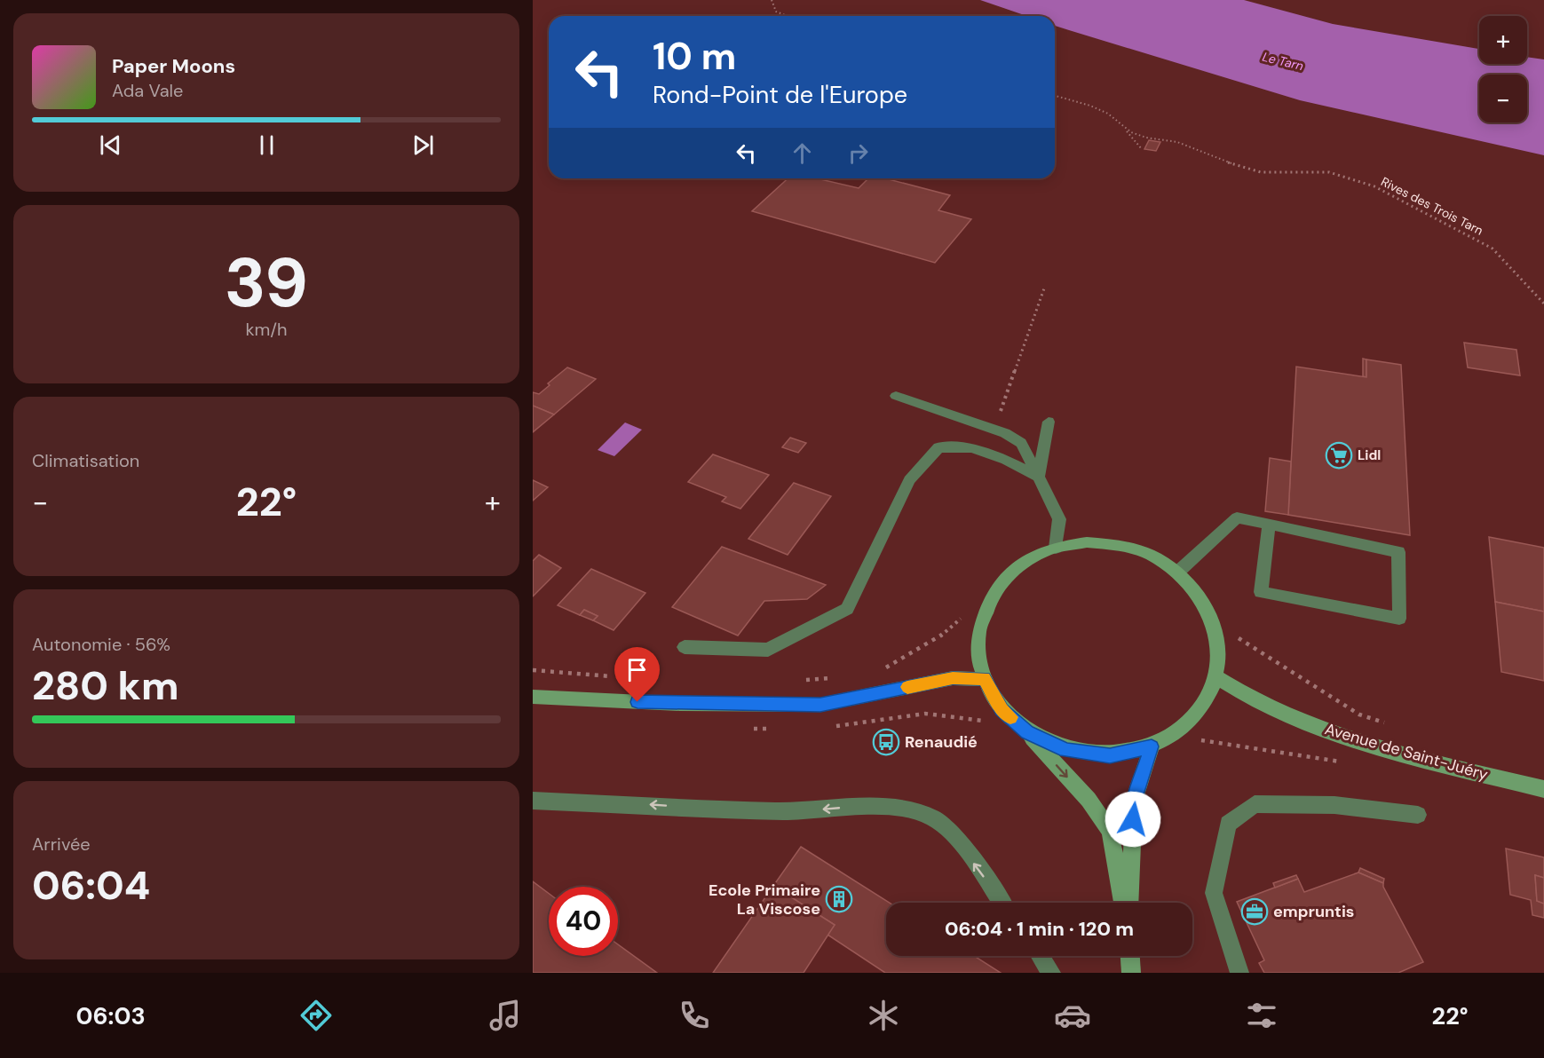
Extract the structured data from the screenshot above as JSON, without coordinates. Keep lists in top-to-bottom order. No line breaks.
{"streets":{"main road":["Avenue de Saint-Juéry"],"path":["Rives des Trois Tarn"]},"water":["Le Tarn"],"places":{"supermarket":["Lidl"],"bus stop":["Renaudié"],"building":["Ecole Primaire La Viscose"],"office":["empruntis"]},"page":{"map_buttons":["+","−"],"turn":["10 m","Rond-Point de l'Europe"],"song":["Paper Moons","Ada Vale"],"tile":[["39","km/h"],"Climatisation",["Autonomie · 56%","280 km"],["Arrivée","06:04"]],"heat":["−","22°","+"],"limit":"40","trip":"06:04 · 1 min · 120 m","tabs":["06:03","22°"]}}
